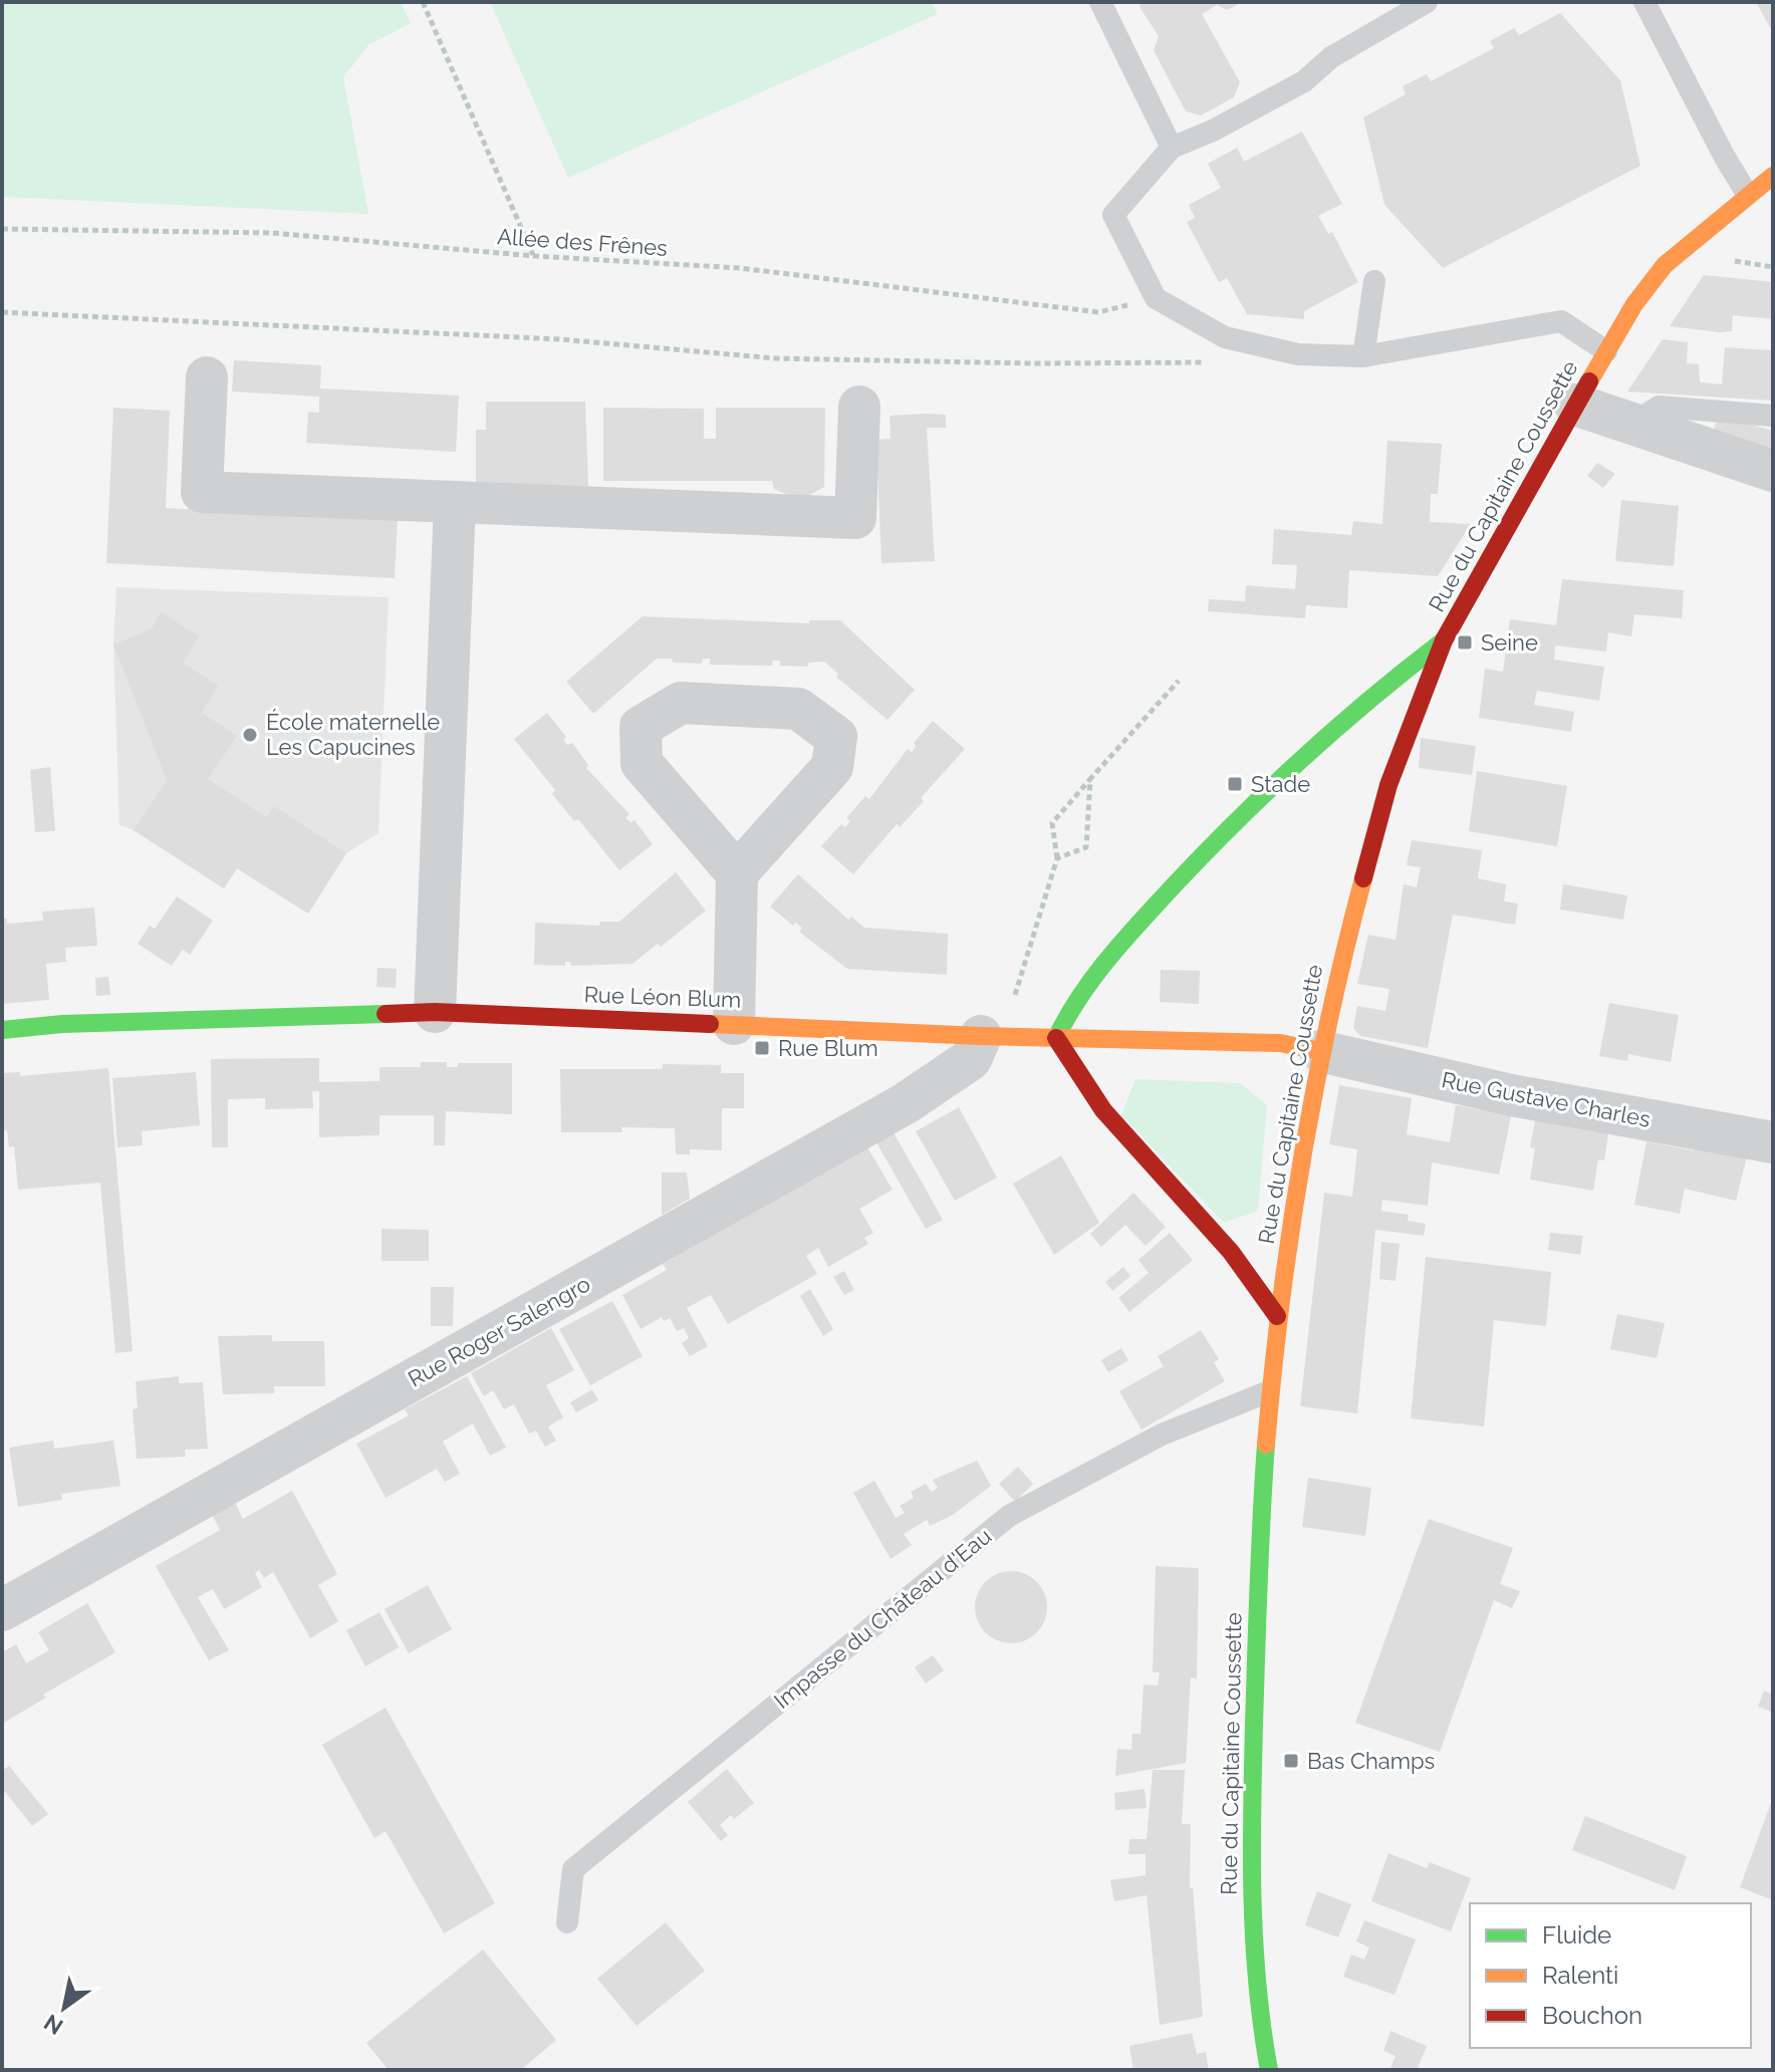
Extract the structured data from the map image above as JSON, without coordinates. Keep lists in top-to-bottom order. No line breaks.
{"streets":{"street":["Rue du Capitaine Coussette","Rue Léon Blum","Rue Gustave Charles","Rue Roger Salengro"],"lane":["Impasse du Château d'Eau"],"path":["Allée des Frênes"]},"crossings":[["Rue du Capitaine Coussette","Rue Léon Blum"],["Rue du Capitaine Coussette","Rue Gustave Charles"],["Rue du Capitaine Coussette","Impasse du Château d'Eau"],["Rue Léon Blum","Rue Gustave Charles"],["Rue Léon Blum","Rue Roger Salengro"]],"places":{"transit":["Seine","Stade","Rue Blum","Bas Champs"],"other":["École maternelle Les Capucines"]},"legend":["Fluide","Ralenti","Bouchon"],"north":"bottom left"}
